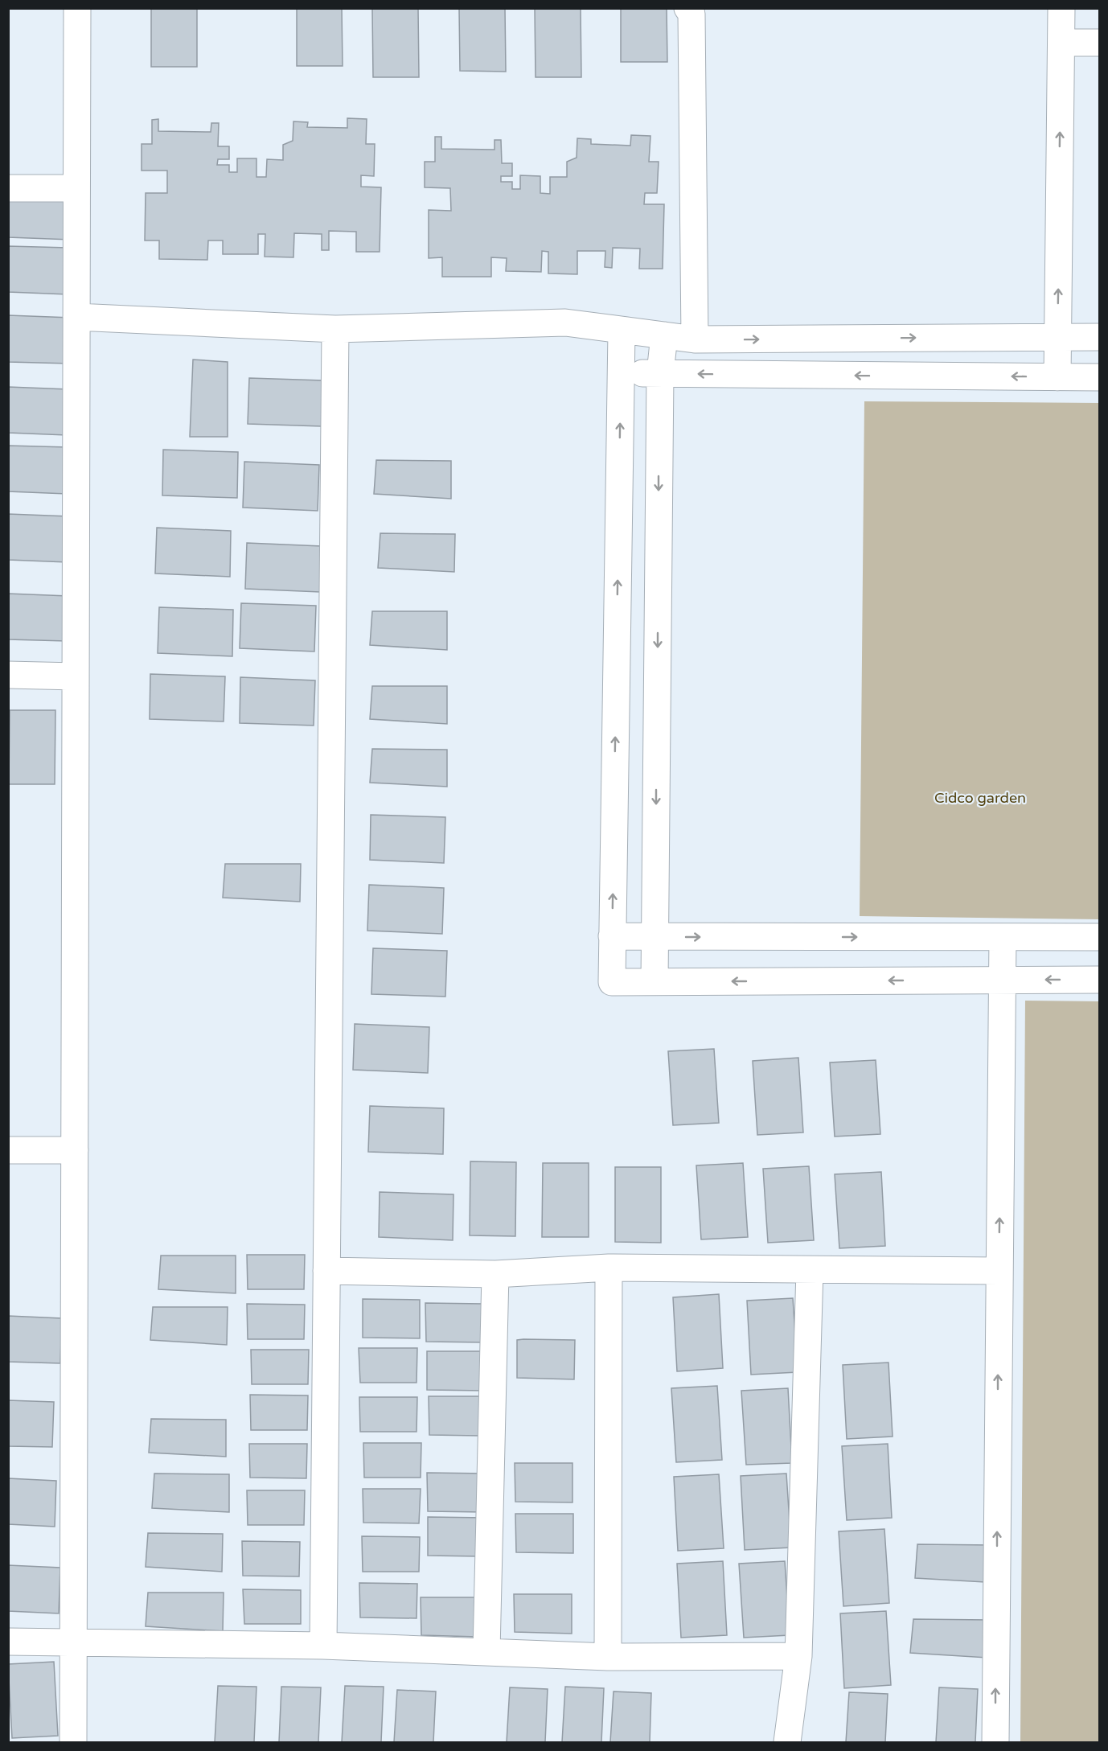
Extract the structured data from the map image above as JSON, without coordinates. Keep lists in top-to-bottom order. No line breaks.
{"parks":["Cidco garden"]}
